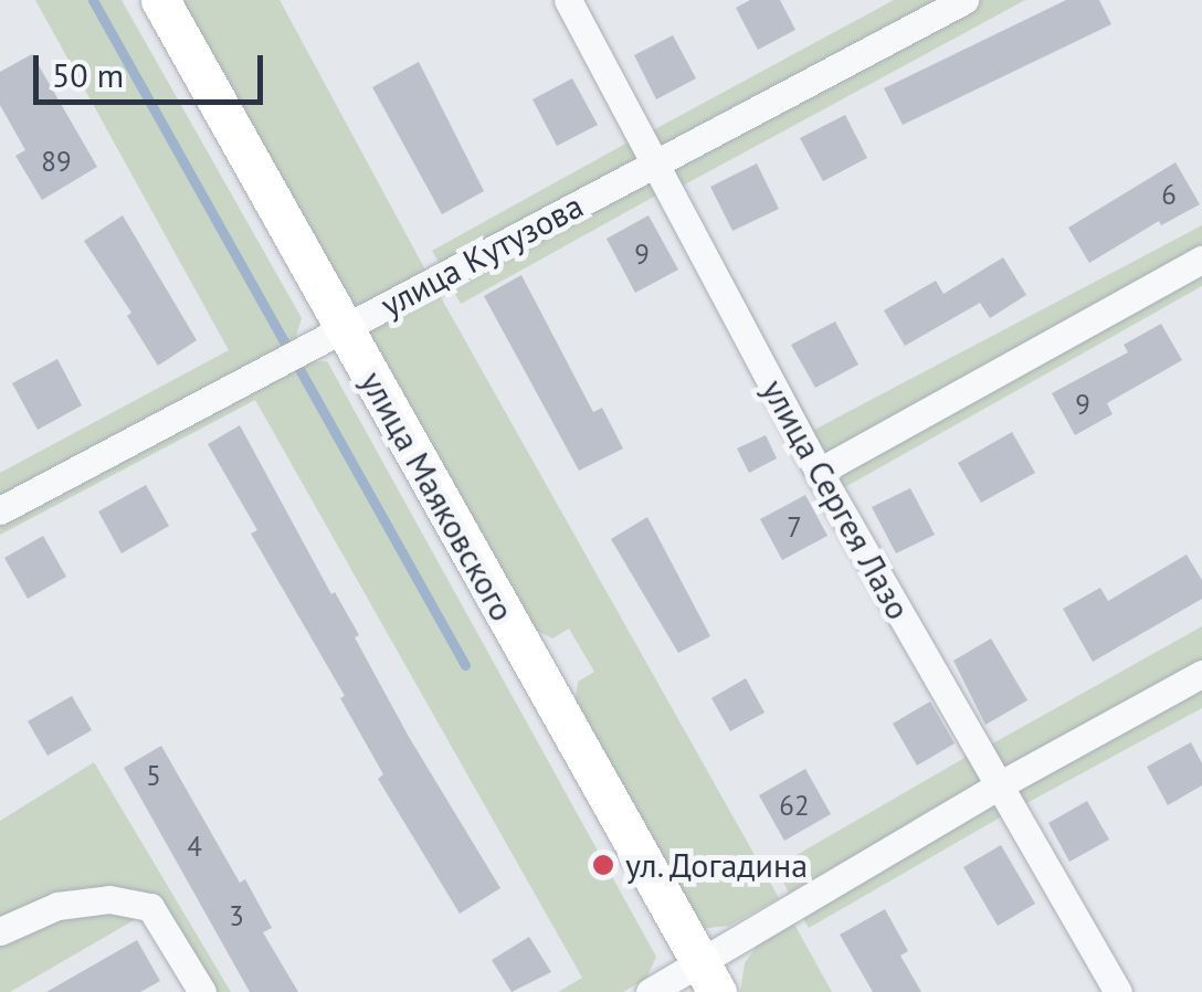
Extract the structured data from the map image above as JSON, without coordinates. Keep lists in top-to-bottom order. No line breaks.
{"streets":{"main road":["улица Маяковского"],"street":["улица Кутузова","улица Сергея Лазо"]},"crossings":[["улица Кутузова","улица Маяковского"],["улица Кутузова","улица Сергея Лазо"]],"places":["ул. Догадина"],"house_numbers":["89","6","9","9","7","5","62","4","3"],"scale_bar":"50 m"}
